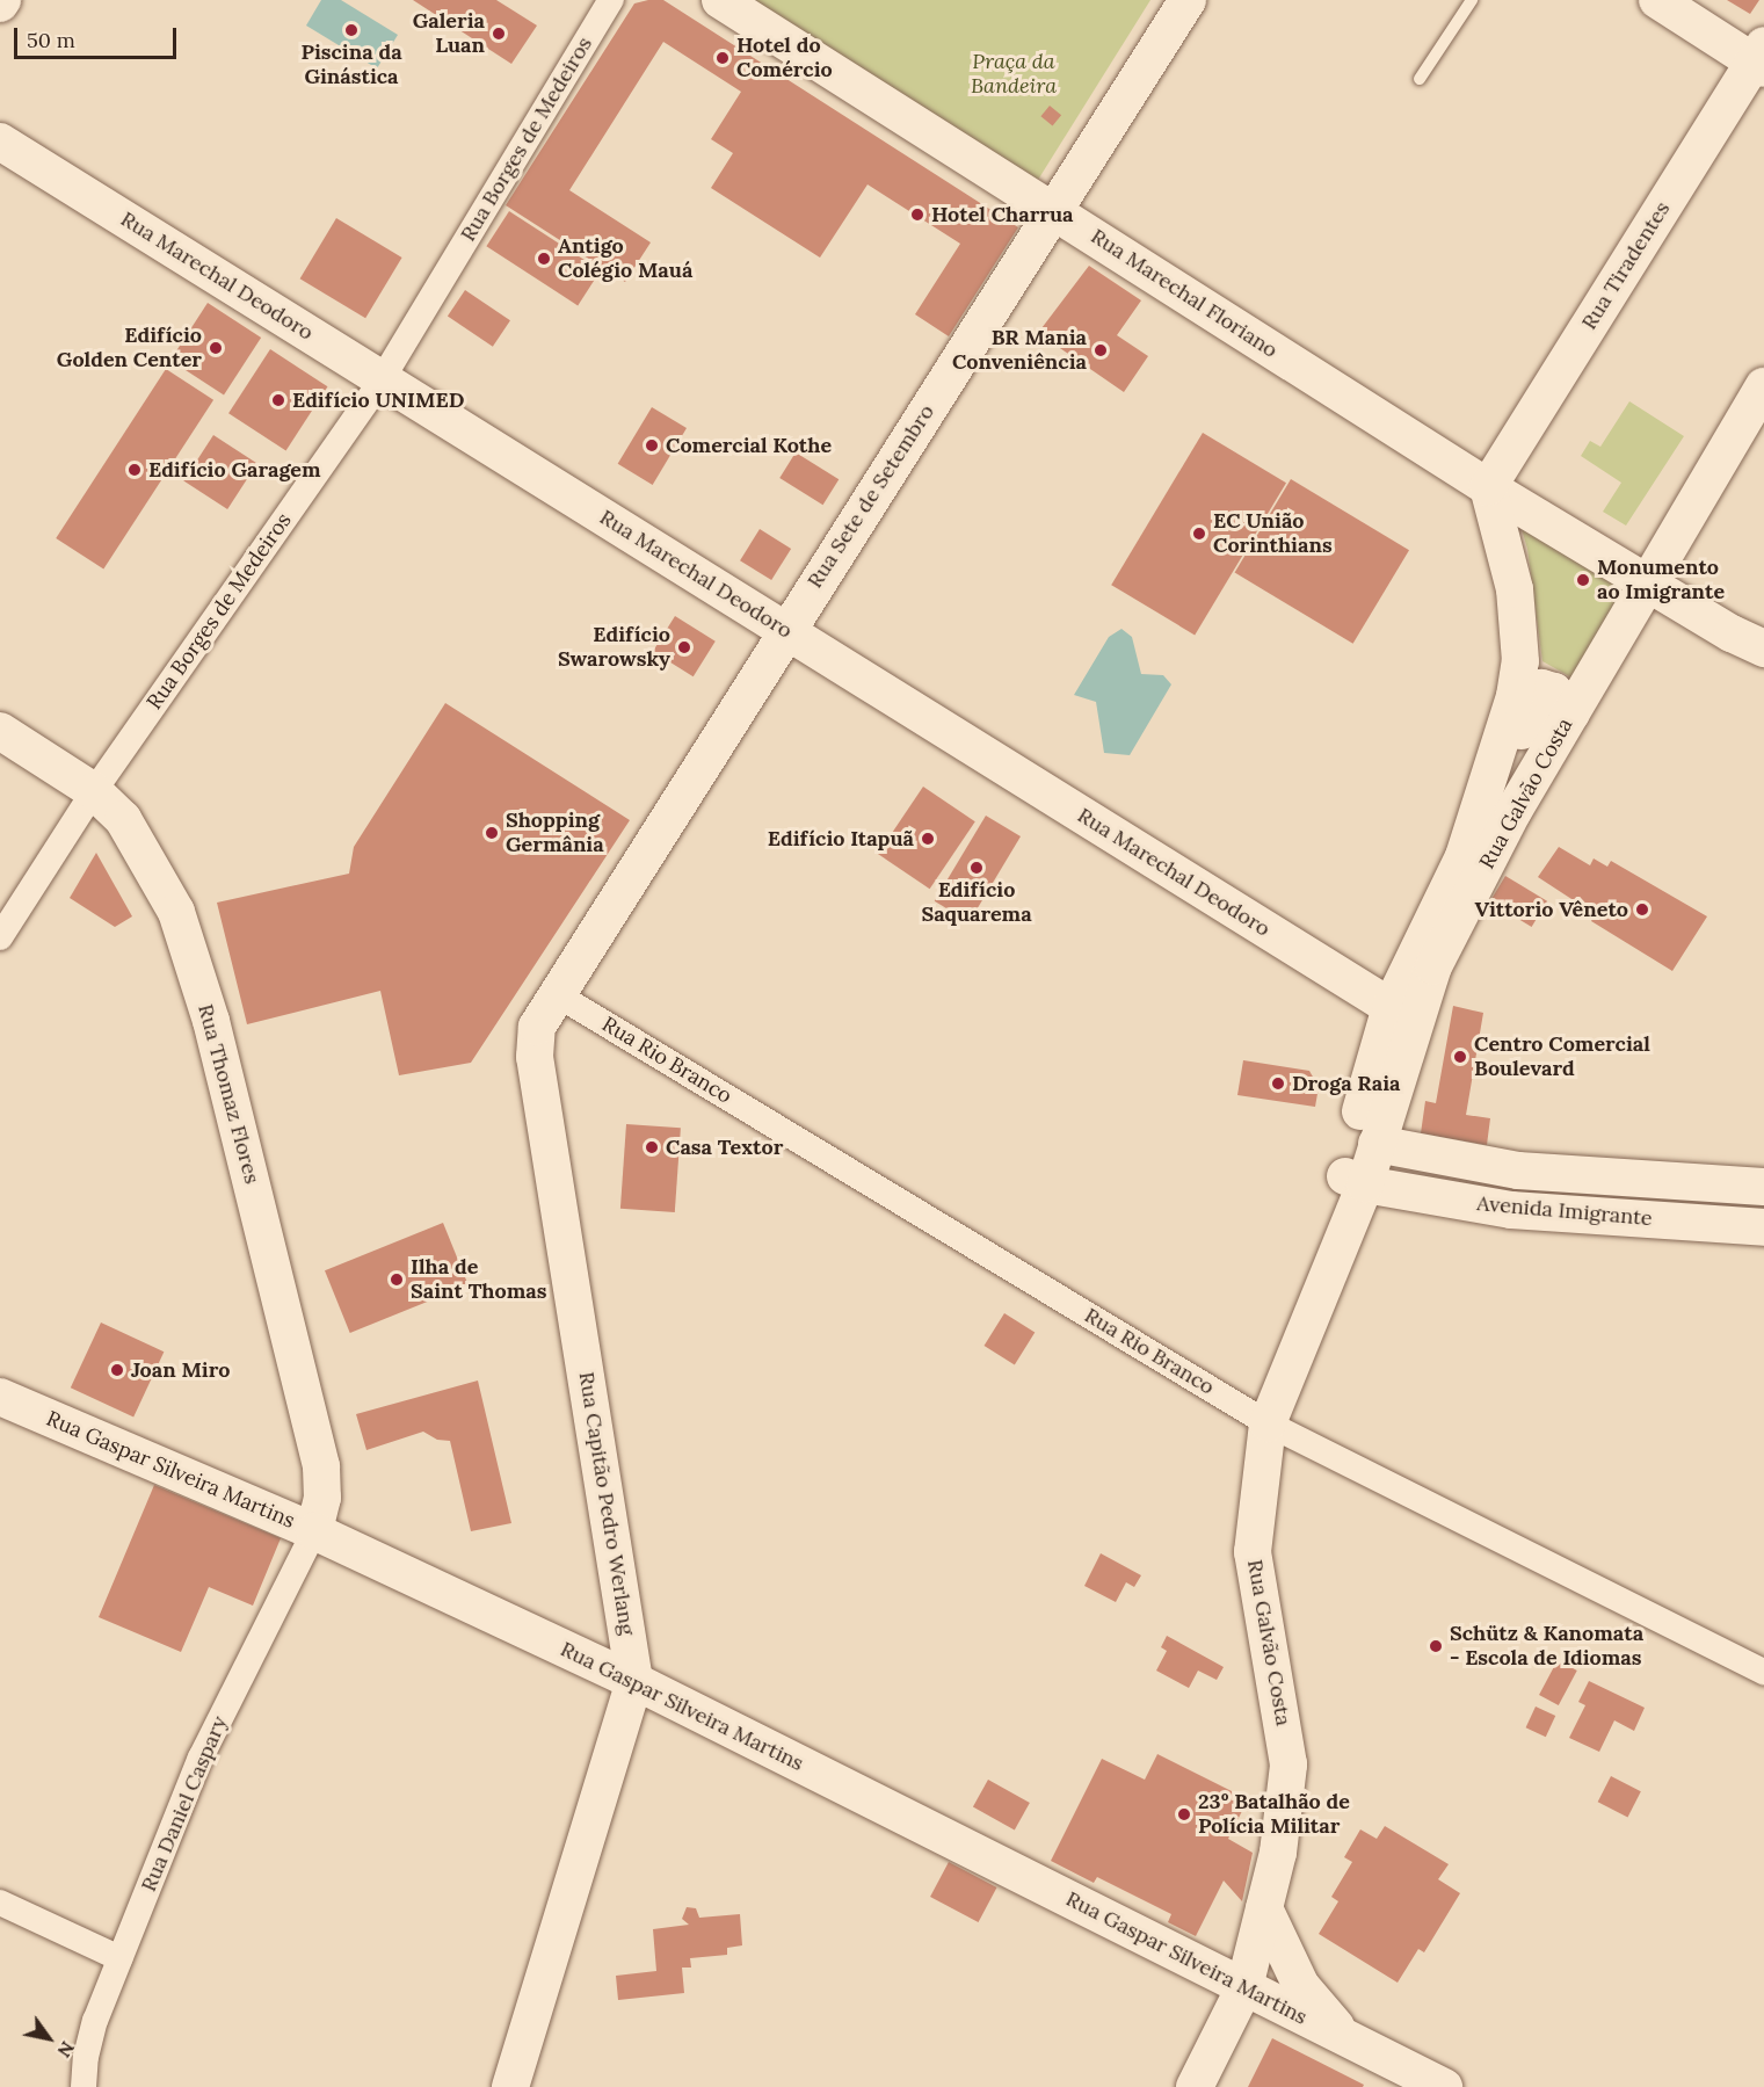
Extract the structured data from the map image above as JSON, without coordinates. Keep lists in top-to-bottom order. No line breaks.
{"streets":{"street":["Rua Borges de Medeiros","Rua Tiradentes","Rua Marechal Deodoro","Rua Marechal Floriano","Rua Sete de Setembro","Rua Galvão Costa","Rua Rio Branco","Rua Thomaz Flores","Avenida Imigrante","Rua Gaspar Silveira Martins","Rua Capitão Pedro Werlang","Rua Daniel Caspary"]},"crossings":[["Rua Borges de Medeiros","Rua Marechal Deodoro"],["Rua Borges de Medeiros","Rua Thomaz Flores"],["Rua Tiradentes","Rua Marechal Floriano"],["Rua Tiradentes","Rua Galvão Costa"],["Rua Marechal Deodoro","Rua Sete de Setembro"],["Rua Marechal Deodoro","Rua Galvão Costa"],["Rua Marechal Floriano","Rua Sete de Setembro"],["Rua Marechal Floriano","Rua Galvão Costa"],["Rua Sete de Setembro","Rua Rio Branco"],["Rua Sete de Setembro","Rua Capitão Pedro Werlang"],["Rua Galvão Costa","Rua Rio Branco"],["Rua Galvão Costa","Avenida Imigrante"],["Rua Galvão Costa","Rua Gaspar Silveira Martins"],["Rua Rio Branco","Rua Capitão Pedro Werlang"],["Rua Thomaz Flores","Rua Gaspar Silveira Martins"],["Rua Thomaz Flores","Rua Daniel Caspary"],["Rua Gaspar Silveira Martins","Rua Capitão Pedro Werlang"],["Rua Gaspar Silveira Martins","Rua Daniel Caspary"]],"parks":["Praça da Bandeira"],"places":["Piscina da Ginástica","Galeria Luan","Hotel do Comércio","Hotel Charrua","Antigo Colégio Mauá","Edifício Golden Center","BR Mania Conveniência","Edifício UNIMED","Comercial Kothe","Edifício Garagem","EC União Corinthians","Monumento ao Imigrante","Edifício Swarowsky","Shopping Germânia","Edifício Itapuã","Edifício Saquarema","Vittorio Vêneto","Centro Comercial Boulevard","Droga Raia","Casa Textor","Ilha de Saint Thomas","Joan Miro","Schütz & Kanomata - Escola de Idiomas","23º Batalhão de Polícia Militar"],"scale_bar":"50 m","north":"bottom right"}
